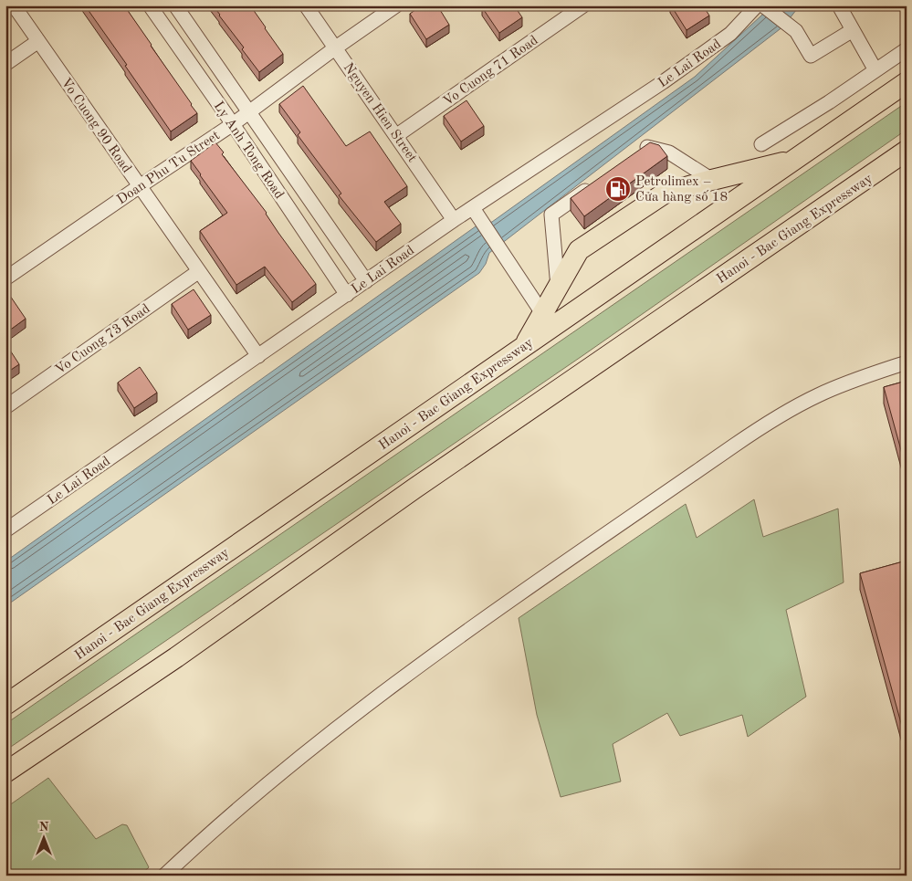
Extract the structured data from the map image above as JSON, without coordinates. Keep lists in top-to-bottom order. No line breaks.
{"streets":{"highway":["Hanoi - Bac Giang Expressway"],"street":["Le Lai Road","Vo Cuong 71 Road","Nguyen Hien Street","Vo Cuong 90 Road","Ly Anh Tong Road","Doan Phu Tu Street","Vo Cuong 73 Road"]},"crossings":[["Le Lai Road","Nguyen Hien Street"],["Le Lai Road","Vo Cuong 90 Road"],["Le Lai Road","Ly Anh Tong Road"],["Vo Cuong 71 Road","Nguyen Hien Street"],["Nguyen Hien Street","Doan Phu Tu Street"],["Vo Cuong 90 Road","Doan Phu Tu Street"],["Vo Cuong 90 Road","Vo Cuong 73 Road"],["Ly Anh Tong Road","Doan Phu Tu Street"]],"places":{"fuel station":["Petrolimex – Cửa hàng số 18"]},"north":"top"}
